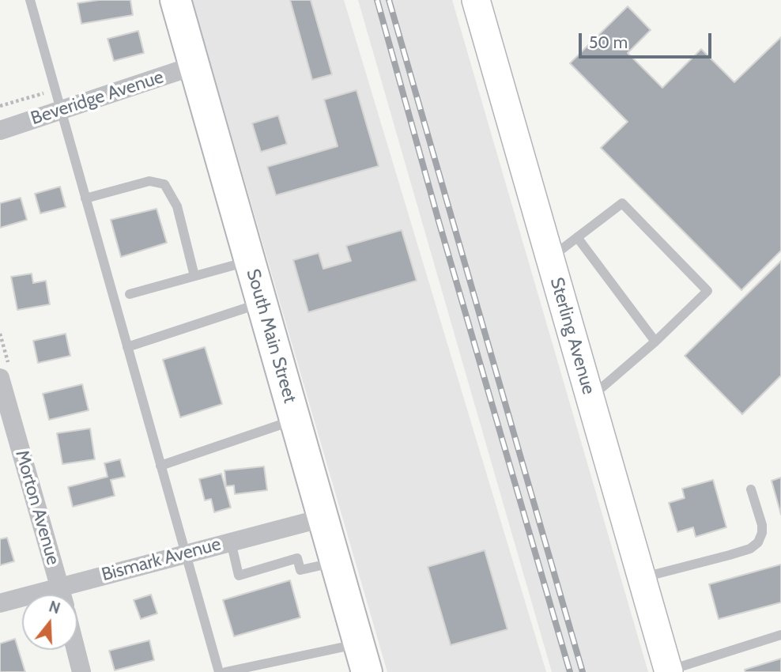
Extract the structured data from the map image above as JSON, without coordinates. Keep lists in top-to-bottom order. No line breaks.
{"streets":{"main road":["South Main Street"],"street":["Beveridge Avenue","Sterling Avenue","Morton Avenue","Bismark Avenue"]},"crossings":[["Beveridge Avenue","South Main Street"],["South Main Street","Bismark Avenue"],["Morton Avenue","Bismark Avenue"]],"scale_bar":"50 m","north":"top"}
